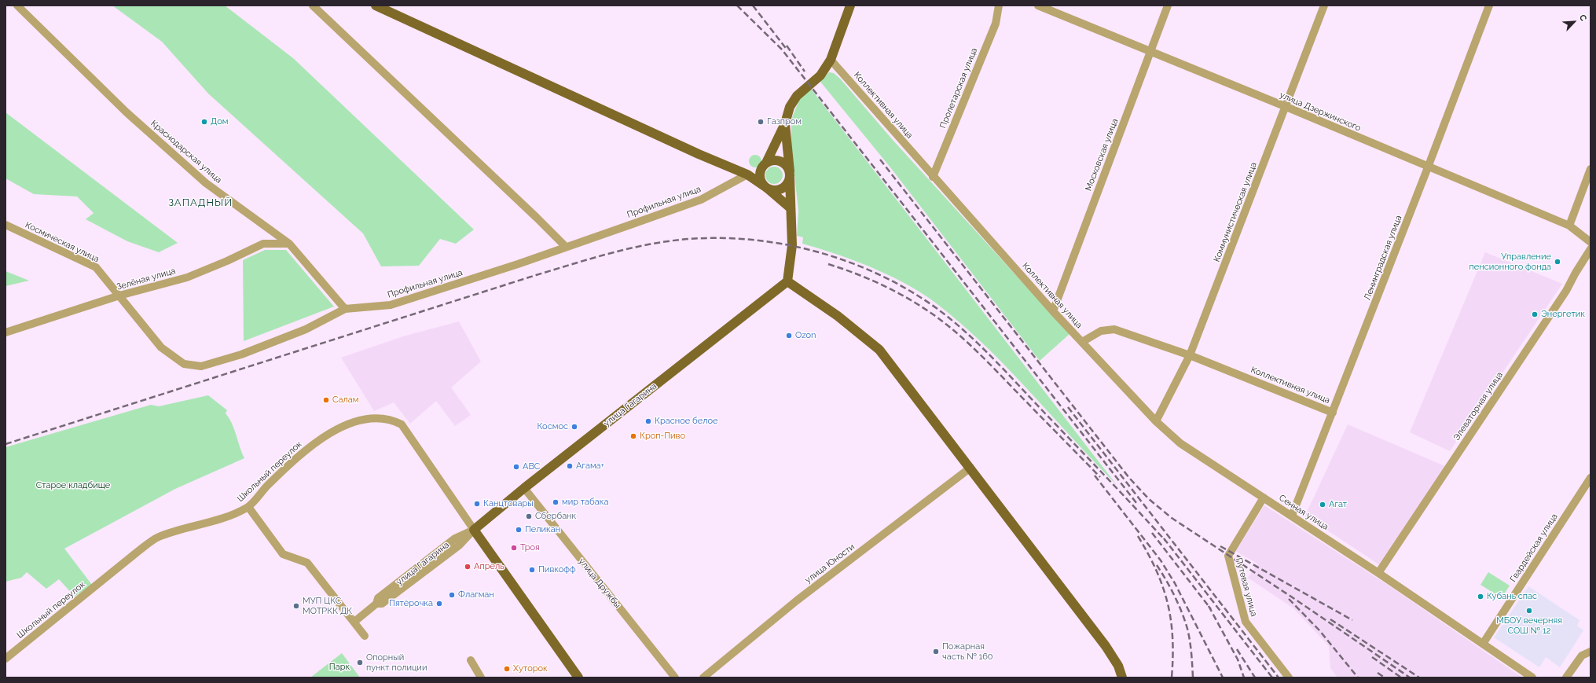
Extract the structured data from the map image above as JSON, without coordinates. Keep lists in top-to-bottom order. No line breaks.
{"streets":{"main road":["улица Гагарина"],"street":["Пролетарская улица","Коллективная улица","улица Дзержинского","Краснодарская улица","Московская улица","Профильная улица","Коммунистическая улица","Космическая улица","Ленинградская улица","Зелёная улица","Элеваторная улица","Школьный переулок","Сенная улица","Гвардейская улица","улица Юности","улица Дружбы","Путевая улица"]},"crossings":[["Пролетарская улица","Коллективная улица"],["Коллективная улица","Московская улица"],["Коллективная улица","Коммунистическая улица"],["Коллективная улица","Ленинградская улица"],["Коллективная улица","Сенная улица"],["улица Дзержинского","Московская улица"],["улица Дзержинского","Коммунистическая улица"],["улица Дзержинского","Ленинградская улица"],["Краснодарская улица","Профильная улица"],["Краснодарская улица","Зелёная улица"],["Профильная улица","Космическая улица"],["Коммунистическая улица","Сенная улица"],["Космическая улица","Зелёная улица"],["Ленинградская улица","Сенная улица"],["улица Гагарина","Школьный переулок"],["улица Гагарина","улица Дружбы"],["Элеваторная улица","Сенная улица"],["Сенная улица","Гвардейская улица"],["Сенная улица","Путевая улица"]],"districts":["ЗАПАДНЫЙ"],"parks":["Старое кладбище","Парк"],"places":["Дом","Газпром","Управление пенсионного фонда","Энергетик","Ozon","Салам","Красное белое","Космос","Кроп-Пиво","Агама+","ABC","мир табака","Канцтовары","Агат","Сбербанк","Пеликан","Троя","Апрель","Пивкофф","Флагман","Кубань спас","Пятёрочка","МУП ЦКС МОТРКК ДК","МБОУ вечерняя СОШ № 12","Пожарная часть № 160","Опорный пункт полиции","Хуторок"],"north":"top right"}
